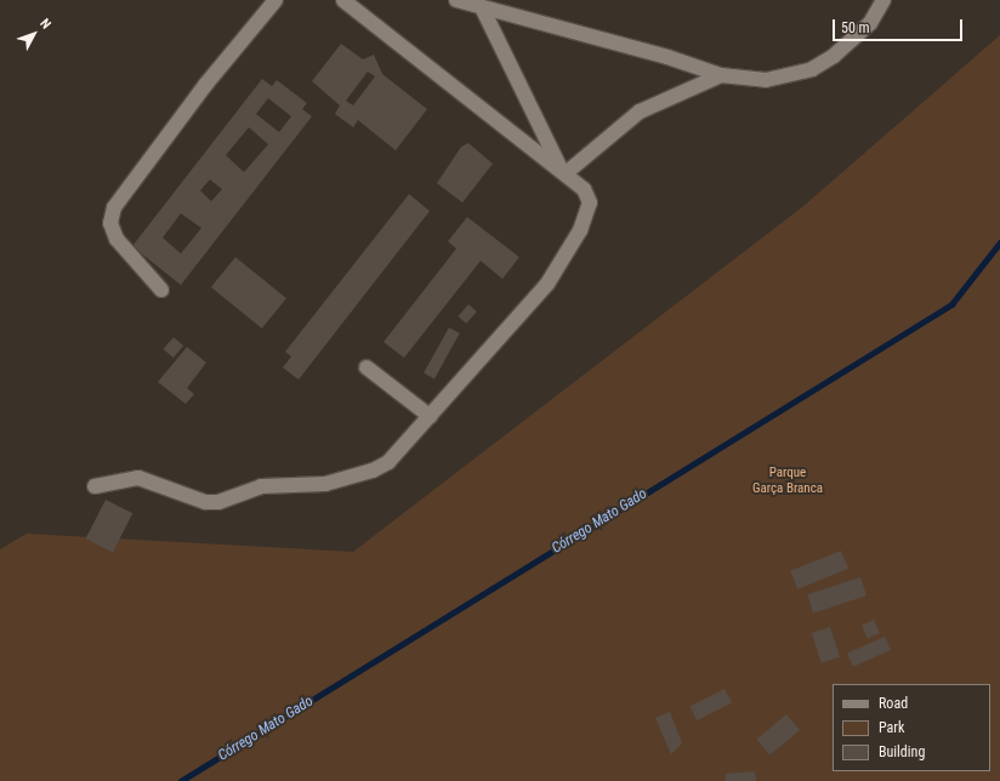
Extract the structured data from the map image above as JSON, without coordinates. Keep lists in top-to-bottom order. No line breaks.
{"water":["Córrego Mato Gado"],"parks":["Parque Garça Branca"],"legend":["Road","Park","Building"],"scale_bar":"50 m","north":"top right"}
